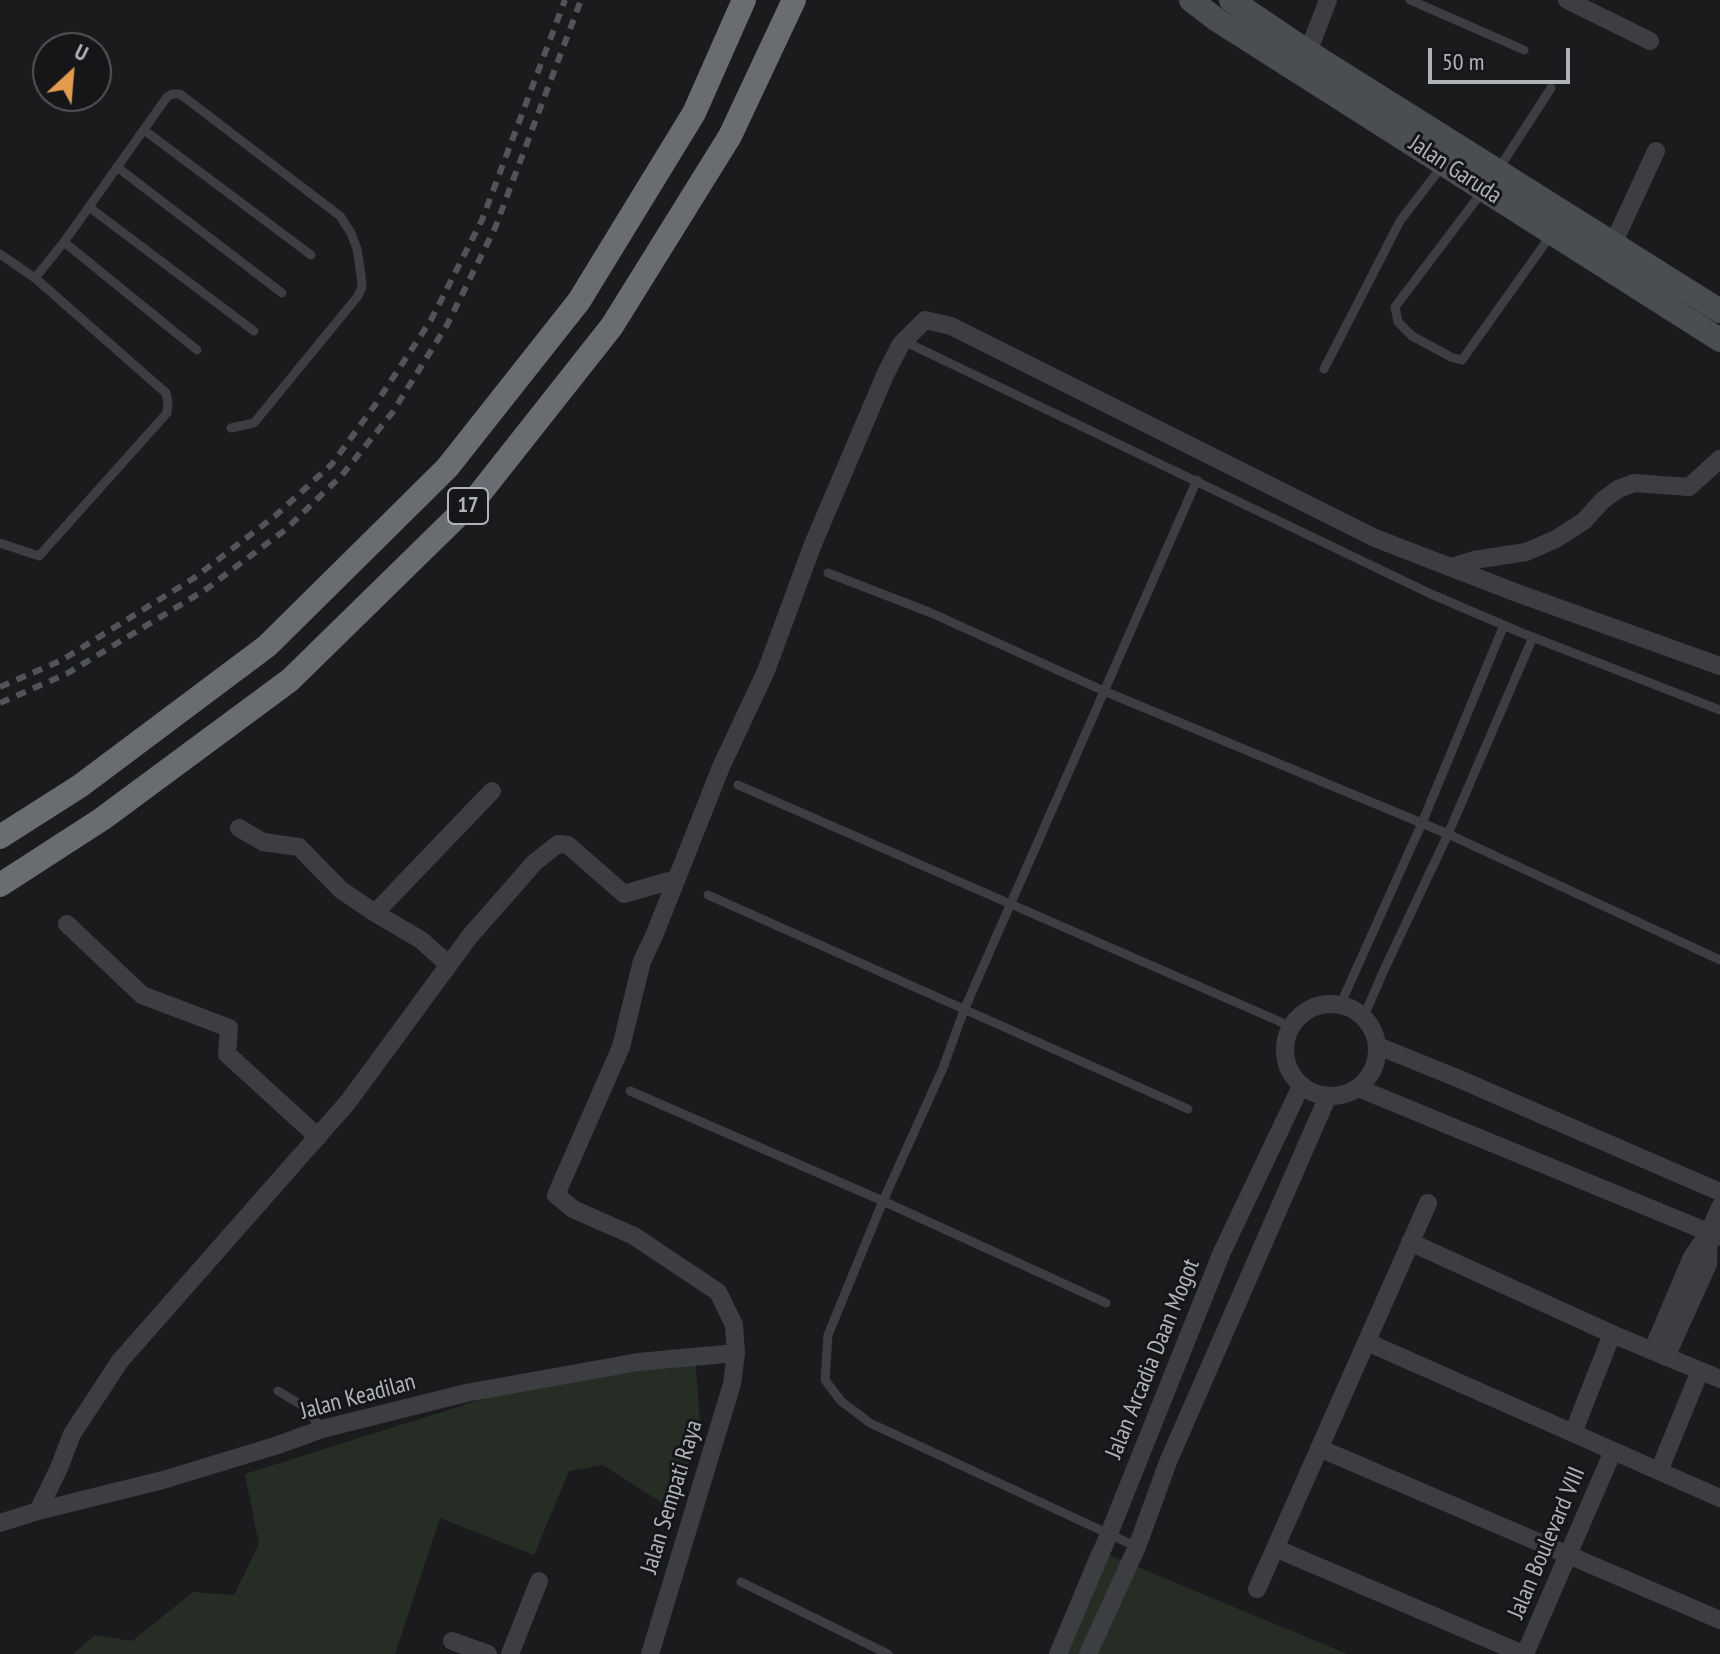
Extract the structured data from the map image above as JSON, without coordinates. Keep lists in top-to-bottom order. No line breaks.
{"streets":{"highway":["17"],"main road":["Jalan Garuda"],"street":["Jalan Arcadia Daan Mogot","Jalan Keadilan","Jalan Sempati Raya","Jalan Boulevard VIII"]},"crossings":[["Jalan Keadilan","Jalan Sempati Raya"]],"scale_bar":"50 m","north":"top right"}
